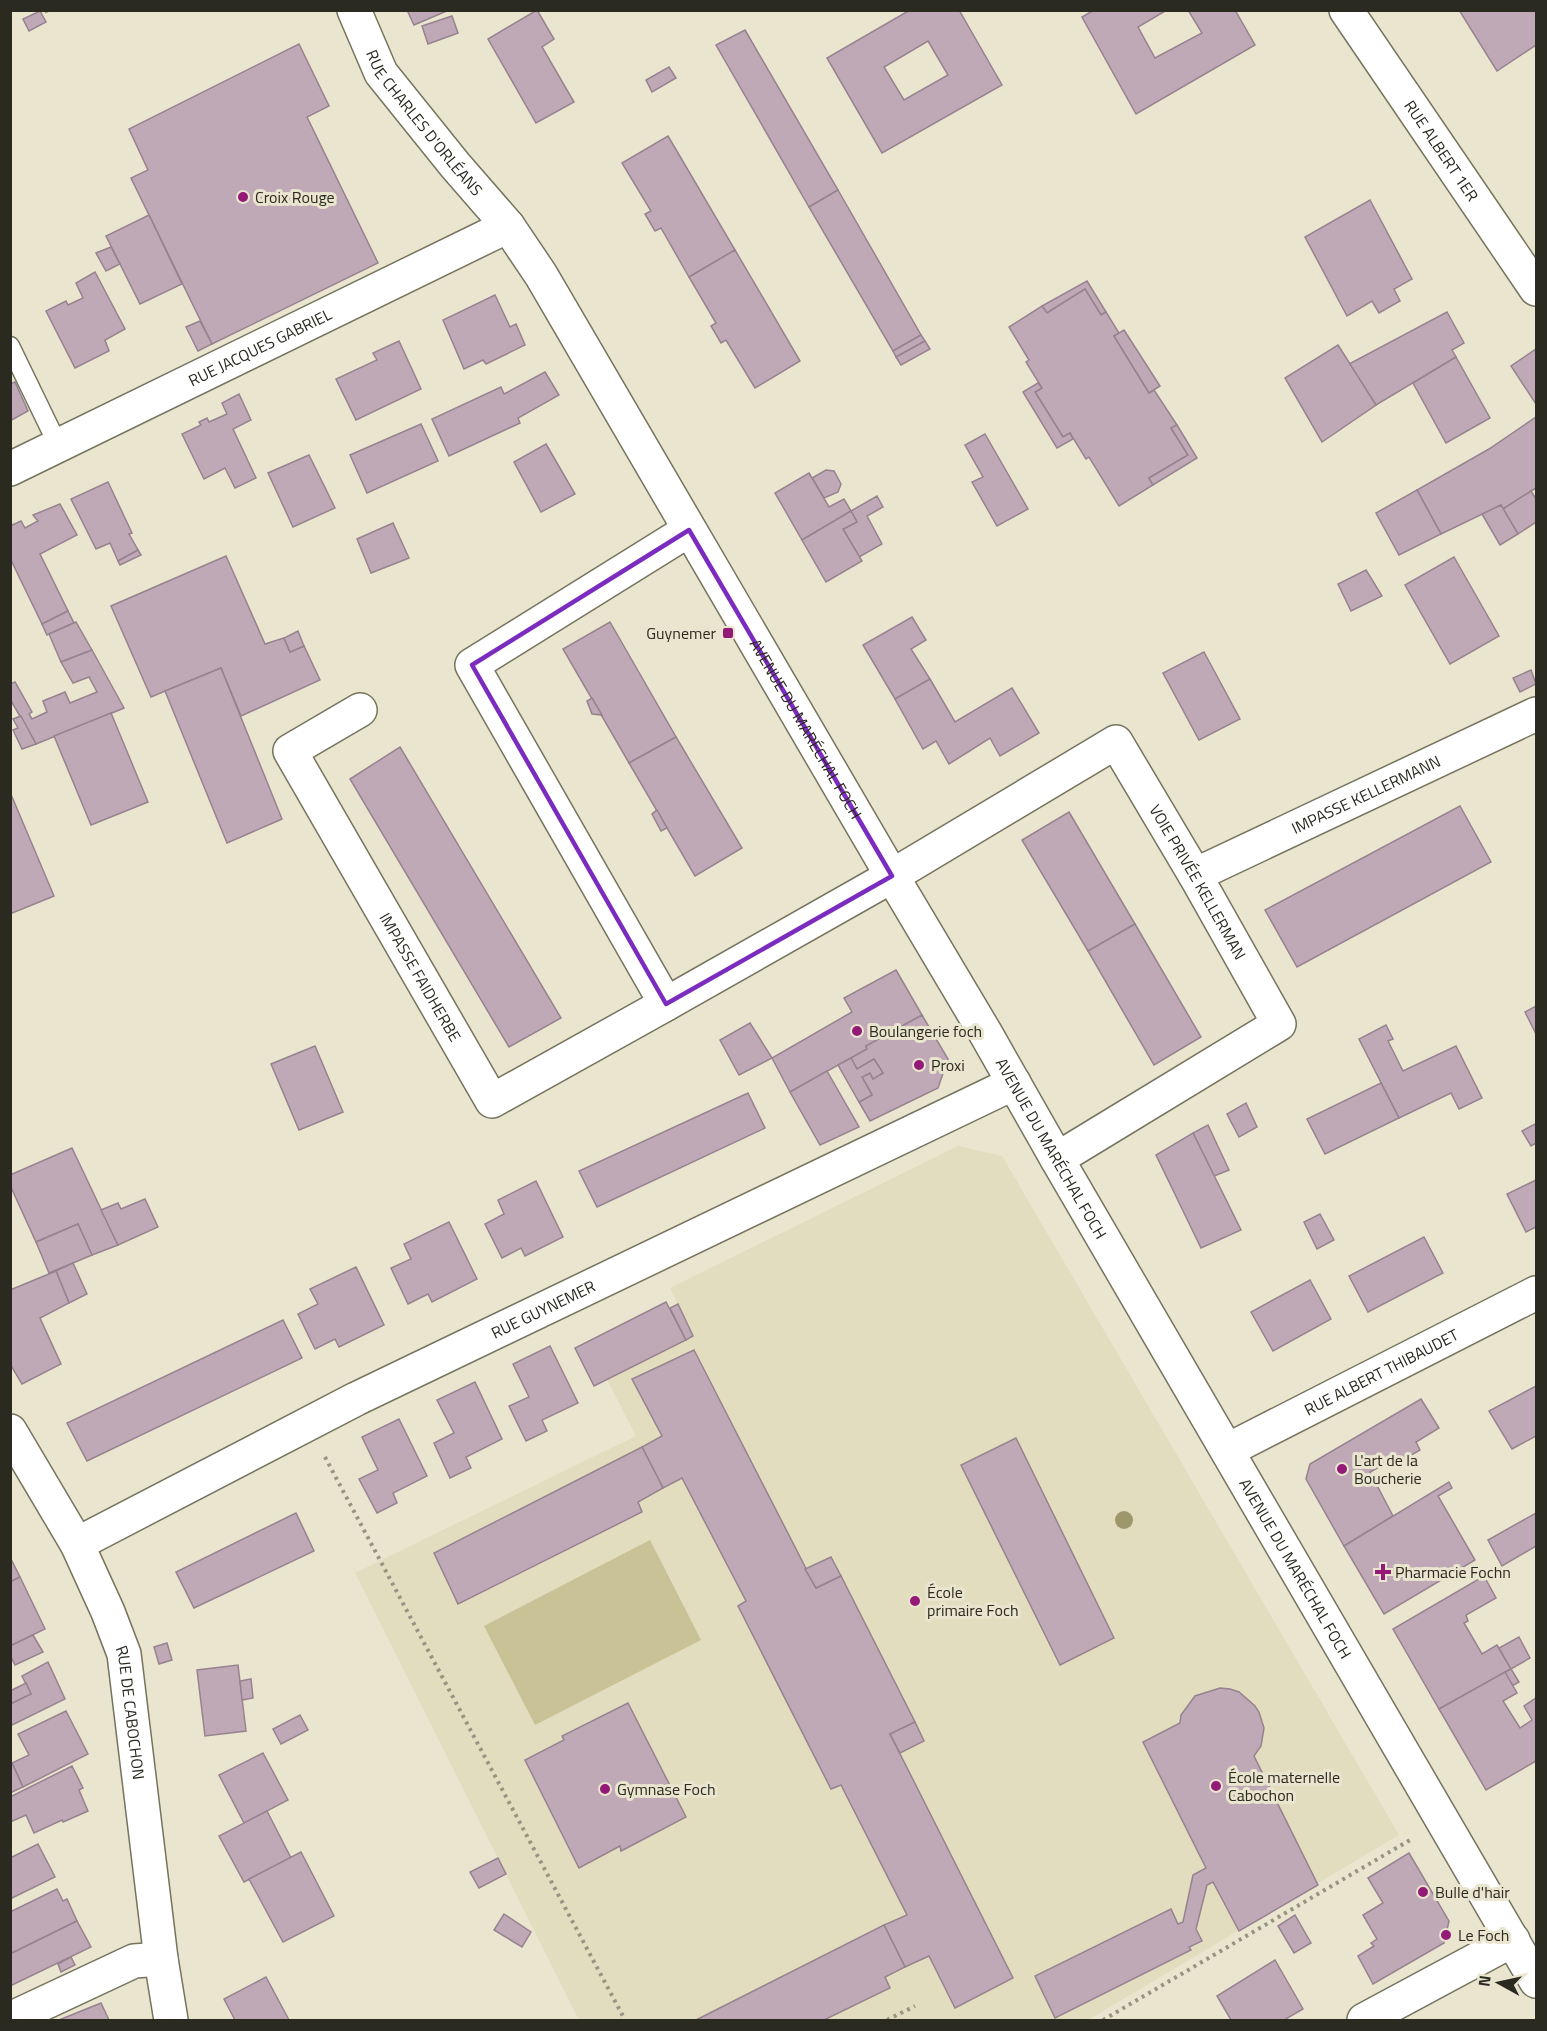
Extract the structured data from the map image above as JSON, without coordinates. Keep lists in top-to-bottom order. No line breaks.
{"streets":{"street":["RUE CHARLES D'ORLÉANS","RUE ALBERT 1ER","RUE JACQUES GABRIEL","AVENUE DU MARÉCHAL FOCH","IMPASSE KELLERMANN","VOIE PRIVÉE KELLERMAN","IMPASSE FAIDHERBE","RUE GUYNEMER","RUE ALBERT THIBAUDET","RUE DE CABOCHON"]},"crossings":[["RUE CHARLES D'ORLÉANS","RUE JACQUES GABRIEL"],["RUE CHARLES D'ORLÉANS","AVENUE DU MARÉCHAL FOCH"],["RUE JACQUES GABRIEL","AVENUE DU MARÉCHAL FOCH"],["AVENUE DU MARÉCHAL FOCH","VOIE PRIVÉE KELLERMAN"],["AVENUE DU MARÉCHAL FOCH","IMPASSE FAIDHERBE"],["AVENUE DU MARÉCHAL FOCH","RUE GUYNEMER"],["AVENUE DU MARÉCHAL FOCH","RUE ALBERT THIBAUDET"],["IMPASSE KELLERMANN","VOIE PRIVÉE KELLERMAN"],["VOIE PRIVÉE KELLERMAN","IMPASSE FAIDHERBE"],["RUE GUYNEMER","RUE DE CABOCHON"]],"places":{"other":["Croix Rouge","Boulangerie foch","Proxi","L'art de la Boucherie","École primaire Foch","École maternelle Cabochon","Gymnase Foch","Bulle d'hair","Le Foch"],"transit":["Guynemer"],"health":["Pharmacie Fochn"]},"north":"left"}
